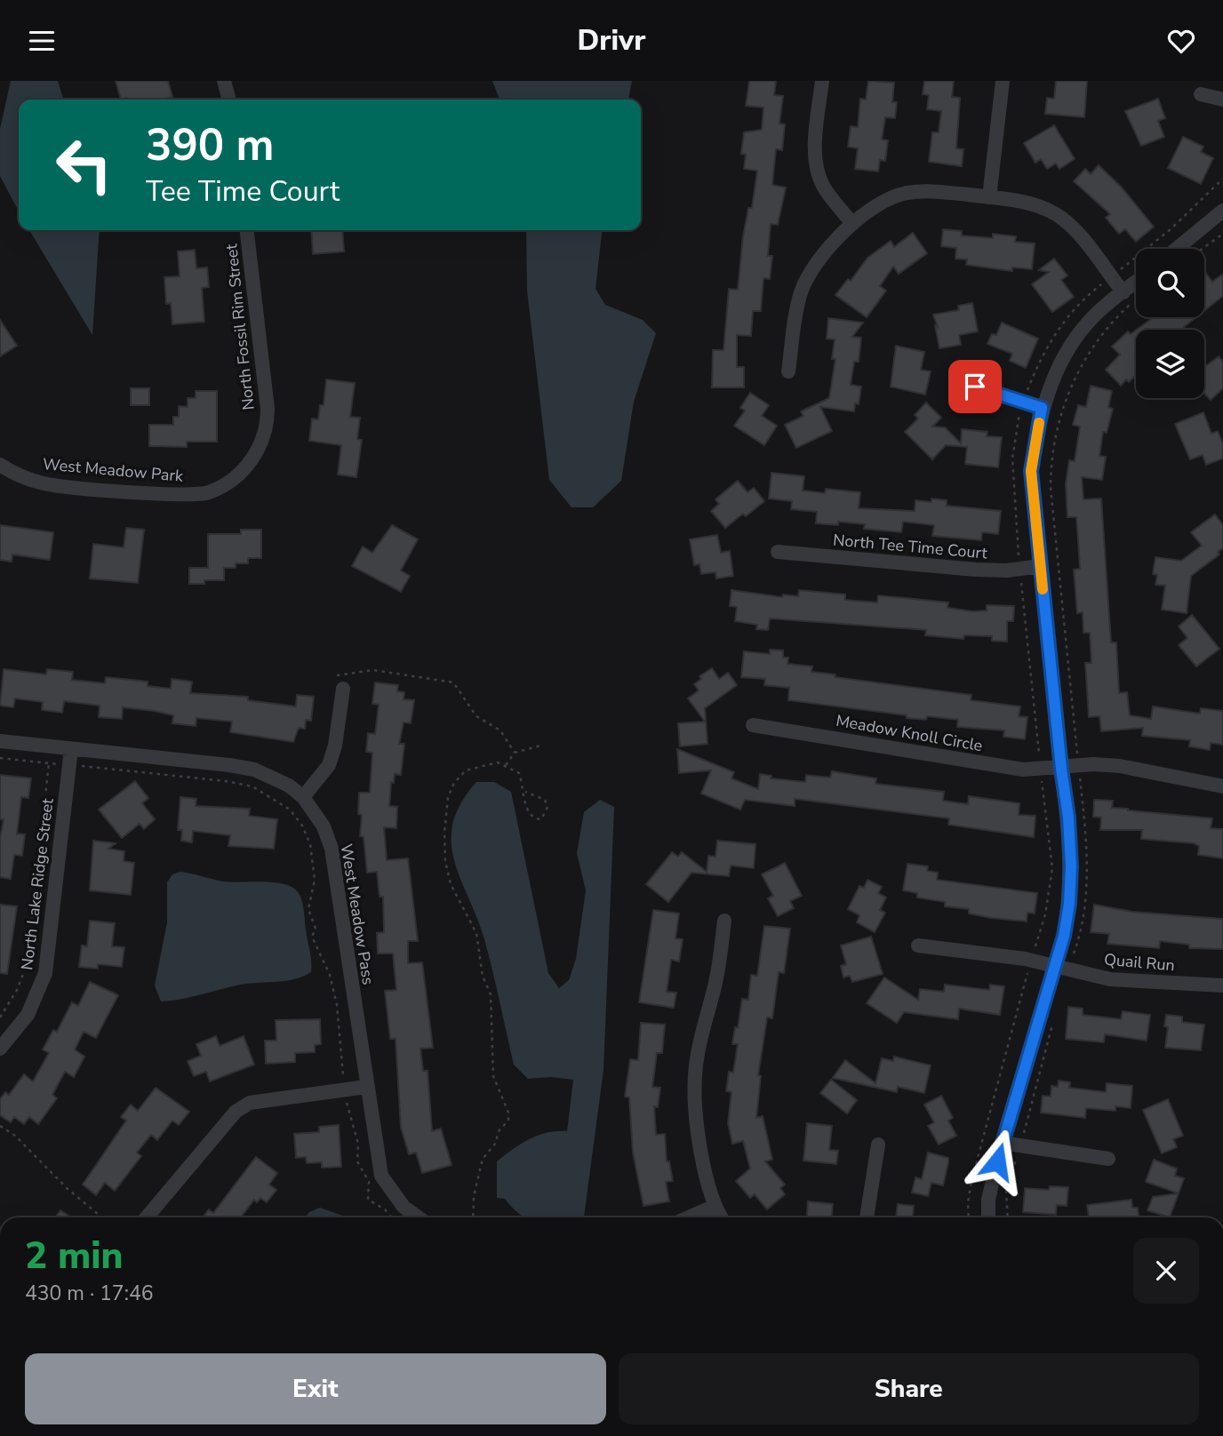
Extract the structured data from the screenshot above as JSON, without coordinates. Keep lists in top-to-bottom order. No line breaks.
{"streets":{"street":["North Fossil Rim Street","West Meadow Park","North Tee Time Court","Meadow Knoll Circle","North Lake Ridge Street","West Meadow Pass","Quail Run"]},"crossings":[["North Fossil Rim Street","West Meadow Park"],["North Lake Ridge Street","West Meadow Pass"]],"page":{"header":"Drivr","turn":["390 m","Tee Time Court"],"heading":["2 min","430 m · 17:46"],"buttons":["Exit","Share"]}}
